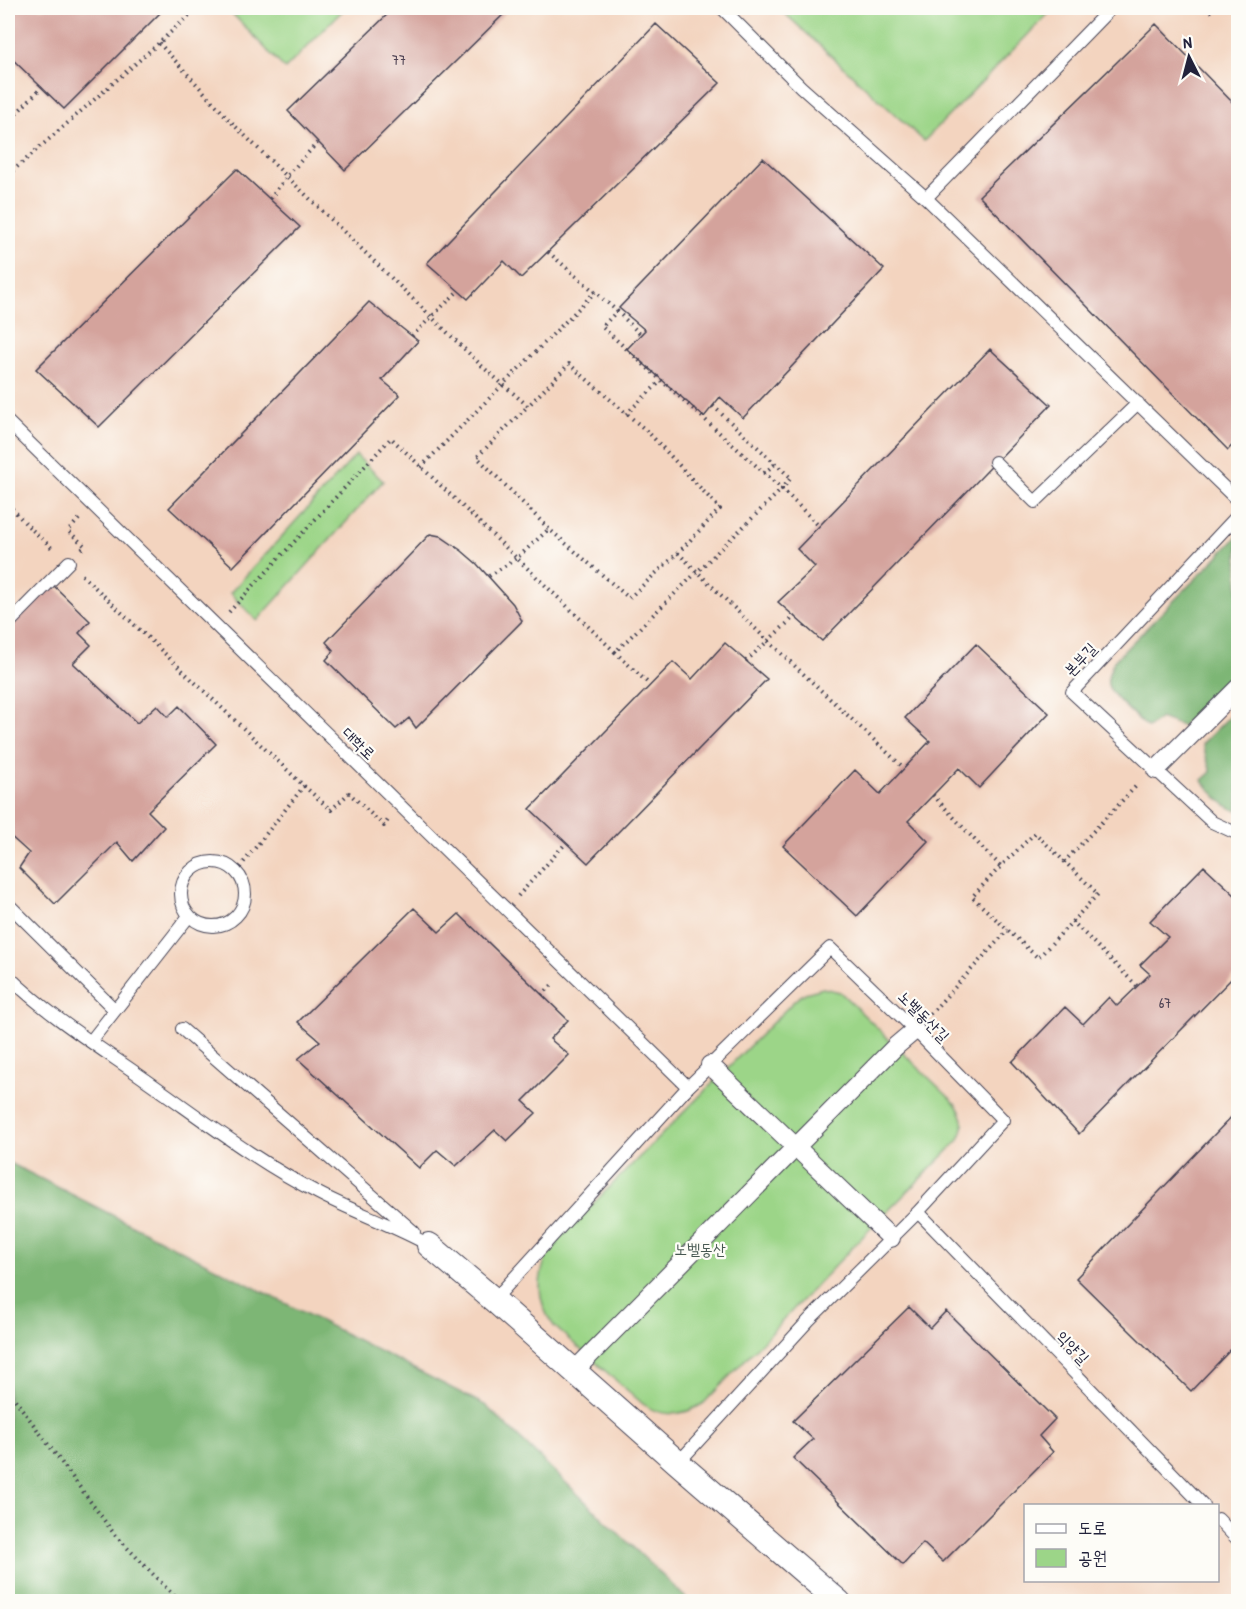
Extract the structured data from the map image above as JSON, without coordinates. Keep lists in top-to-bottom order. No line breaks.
{"streets":{"lane":["본부길","대학로","노벨동산길","익양길"]},"crossings":[["대학로","노벨동산길"],["노벨동산길","익양길"]],"parks":["노벨동산"],"house_numbers":["77","67"],"legend":["도로","공원"],"north":"top"}
